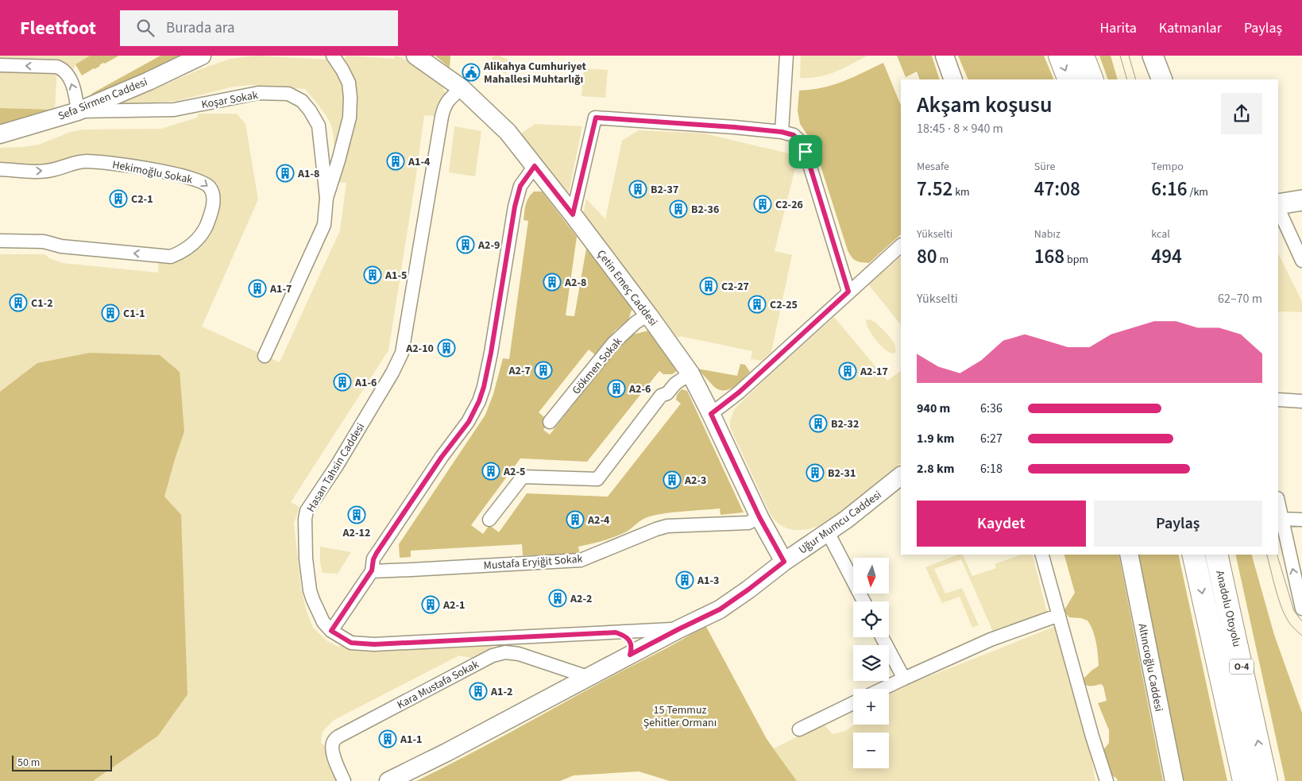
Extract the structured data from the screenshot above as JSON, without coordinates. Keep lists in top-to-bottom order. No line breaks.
{"streets":{"highway":["Anadolu Otoyolu","O-4"],"street":["Sefa Sirmen Caddesi","Koşar Sokak","Hekimoğlu Sokak","Çetin Emeç Caddesi","Gökmen Sokak","Hasan Tahsin Caddesi","Uğur Mumcu Caddesi","Mustafa Eryiğit Sokak","Altıncıoğlu Caddesi","Kara Mustafa Sokak"]},"crossings":[["Sefa Sirmen Caddesi","Koşar Sokak"],["Çetin Emeç Caddesi","Gökmen Sokak"],["Çetin Emeç Caddesi","Hasan Tahsin Caddesi"],["Çetin Emeç Caddesi","Uğur Mumcu Caddesi"],["Çetin Emeç Caddesi","Mustafa Eryiğit Sokak"],["Hasan Tahsin Caddesi","Uğur Mumcu Caddesi"],["Uğur Mumcu Caddesi","Kara Mustafa Sokak"]],"parks":["15 Temmuz Şehitler Ormanı"],"places":{"public building":["Alikahya Cumhuriyet Mahallesi Muhtarlığı"],"building":["A1-4","A1-8","B2-37","C2-1","C2-26","B2-36","A2-9","A1-5","A2-8","C2-27","A1-7","C1-2","C2-25","C1-1","A2-10","A2-7","A2-17","A1-6","A2-6","B2-32","A2-5","B2-31","A2-3","A2-12","A2-4","A1-3","A2-2","A2-1","A1-2","A1-1"]},"scale_bar":"50 m","north":"bottom","page":{"header":"Fleetfoot","search":"Burada ara","nav":["Harita","Katmanlar","Paylaş"],"heading":["Akşam koşusu","18:45 · 8 × 940 m"],"stats":[["Mesafe","7.52 km"],["Süre","47:08"],["Tempo","6:16 /km"],["Yükselti","80 m"],["Nabız","168 bpm"],["kcal","494"]],"chart":["Yükselti","62–70 m"],"list":[{"name":"940 m","note":"6:36"},{"name":"1.9 km","note":"6:27"},{"name":"2.8 km","note":"6:18"}],"buttons":["Kaydet","Paylaş"],"map_buttons":["+","−"],"scale":"50 m"}}
